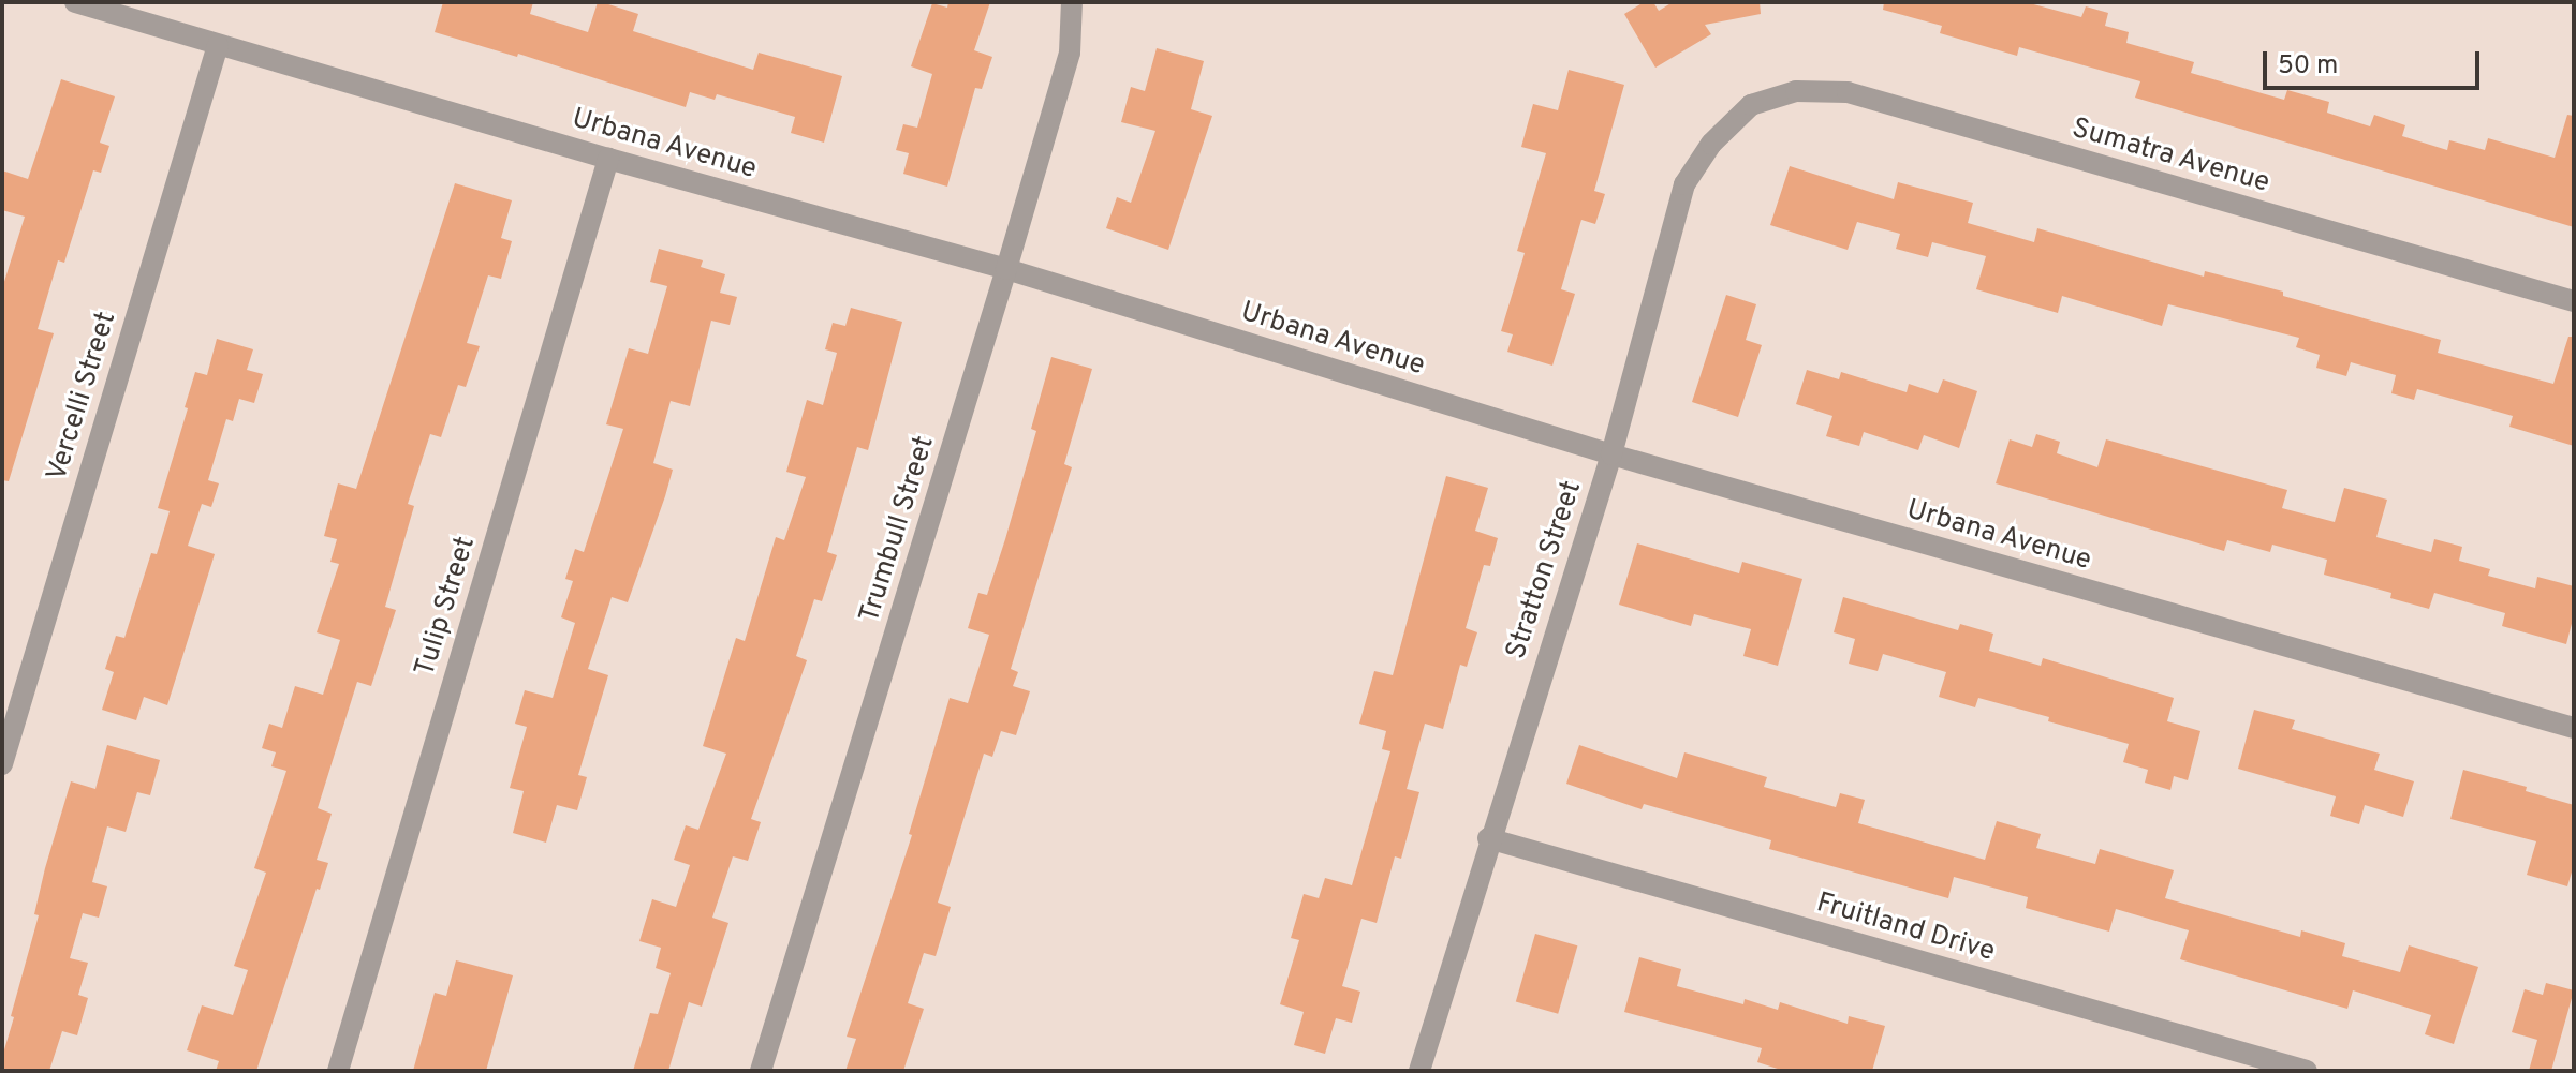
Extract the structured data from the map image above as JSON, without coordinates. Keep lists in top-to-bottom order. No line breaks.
{"streets":{"street":["Urbana Avenue","Sumatra Avenue","Vercelli Street","Trumbull Street","Stratton Street","Tulip Street","Fruitland Drive"]},"crossings":[["Urbana Avenue","Vercelli Street"],["Urbana Avenue","Trumbull Street"],["Urbana Avenue","Stratton Street"],["Urbana Avenue","Tulip Street"],["Sumatra Avenue","Stratton Street"],["Stratton Street","Fruitland Drive"]],"scale_bar":"50 m"}
